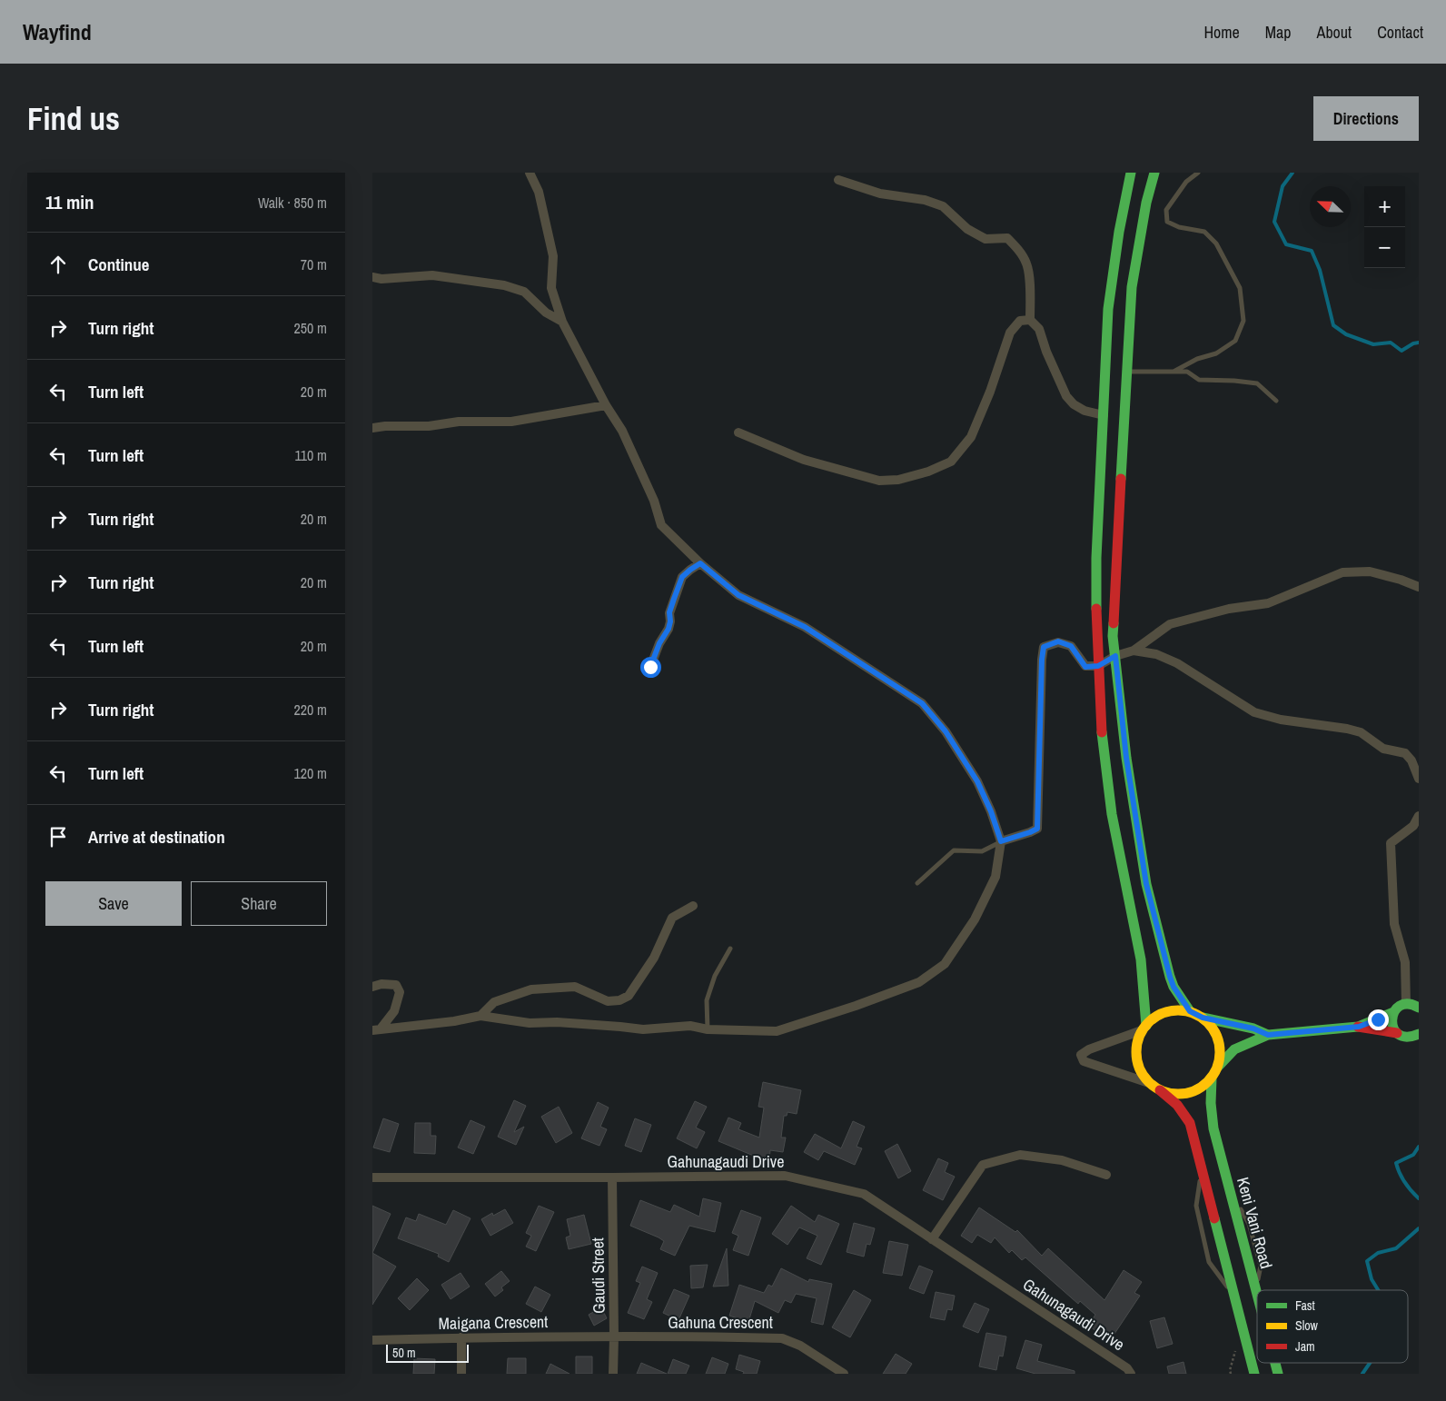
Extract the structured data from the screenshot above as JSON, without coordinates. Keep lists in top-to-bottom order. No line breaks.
{"streets":{"main road":["Keni Vani Road"],"street":["Gahunagaudi Drive","Gaudi Street","Maigana Crescent","Gahuna Crescent"]},"crossings":[["Gahunagaudi Drive","Gaudi Street"],["Gaudi Street","Maigana Crescent"],["Gaudi Street","Gahuna Crescent"],["Maigana Crescent","Gahuna Crescent"]],"legend":["Fast","Slow","Jam"],"scale_bar":"50 m","north":"top left","page":{"header":"Wayfind","nav":["Home","Map","About","Contact"],"buttons":["Directions",["Save","Share"]],"title":"Find us","heading":["11 min","Walk · 850 m"],"map_buttons":["+","−"],"list":[["Continue","70 m"],["Turn right","250 m"],["Turn left","20 m"],["Turn left","110 m"],["Turn right","20 m"],["Turn right","20 m"],["Turn left","20 m"],["Turn right","220 m"],["Turn left","120 m"],"Arrive at destination"],"scale":"50 m"}}
